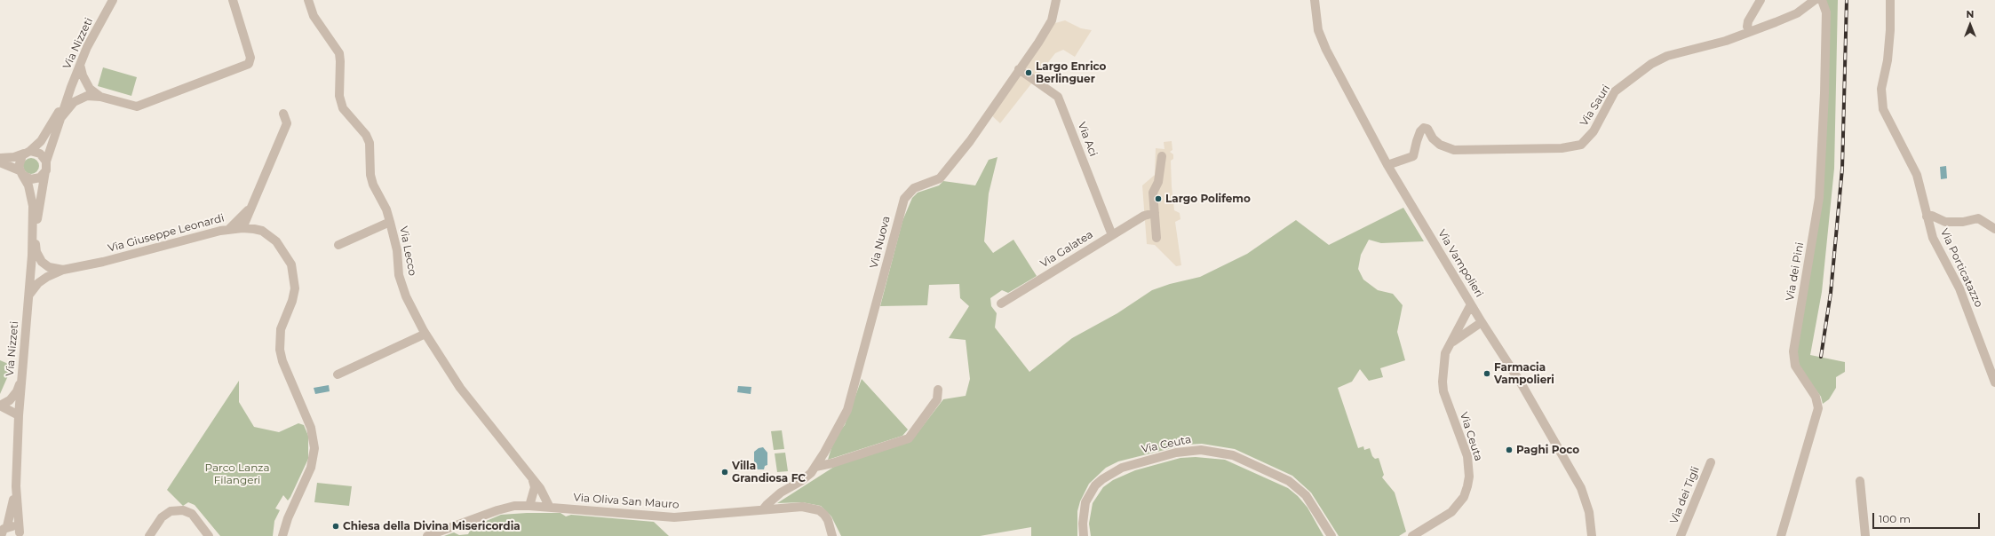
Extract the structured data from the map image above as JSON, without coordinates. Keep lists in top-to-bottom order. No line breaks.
{"streets":{"street":["Via Nizzeti","Via Sauri","Via Aci","Via Giuseppe Leonardi","Via Nuova","Via Galatea","Via Lecco","Via Vampolieri","Via Porticatazzo","Via dei Pini","Via Ceuta","Via dei Tigli","Via Oliva San Mauro"]},"crossings":[["Via Sauri","Via Vampolieri"],["Via Aci","Via Nuova"],["Via Aci","Via Galatea"],["Via Nuova","Via Oliva San Mauro"],["Via Lecco","Via Oliva San Mauro"],["Via Vampolieri","Via Ceuta"]],"parks":["Parco Lanza Filangeri"],"places":["Largo Enrico Berlinguer","Largo Polifemo","Farmacia Vampolieri","Paghi Poco","Villa Grandiosa FC","Chiesa della Divina Misericordia"],"scale_bar":"100 m","north":"top"}
